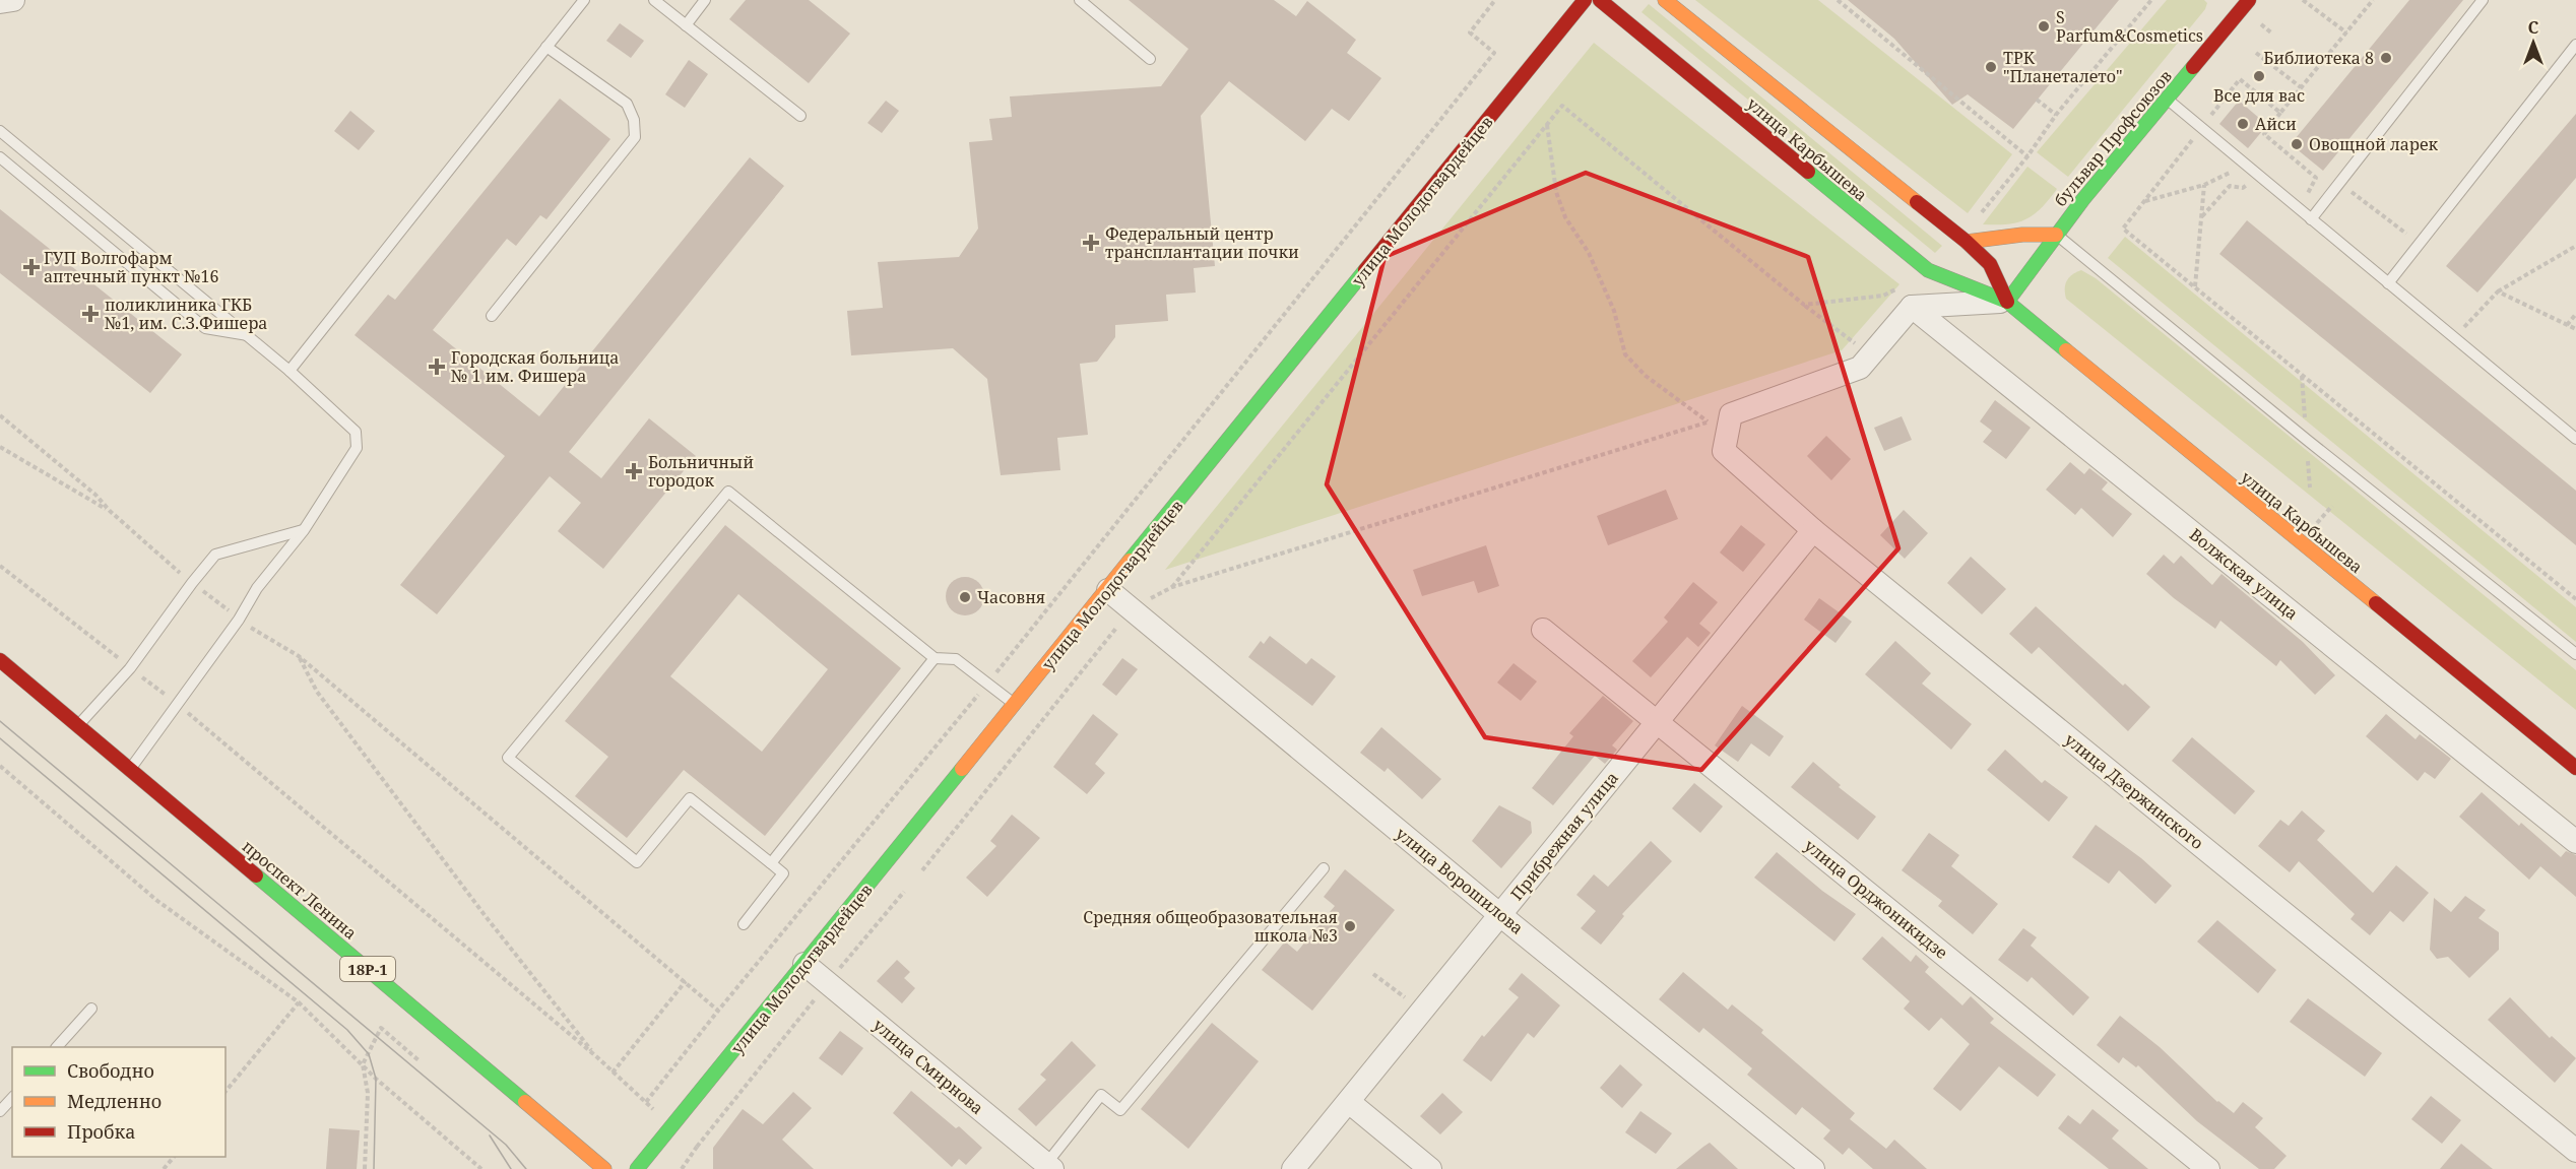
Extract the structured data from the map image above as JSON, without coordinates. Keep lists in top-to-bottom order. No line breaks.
{"streets":{"street":["бульвар Профсоюзов","улица Карбышева","улица Молодогвардейцев","Волжская улица","улица Дзержинского","Прибрежная улица","улица Ворошилова","проспект Ленина","улица Орджоникидзе","18Р-1","улица Смирнова"]},"crossings":[["бульвар Профсоюзов","улица Карбышева"],["улица Молодогвардейцев","улица Ворошилова"],["улица Молодогвардейцев","улица Смирнова"],["улица Дзержинского","Прибрежная улица"],["Прибрежная улица","улица Ворошилова"],["Прибрежная улица","улица Орджоникидзе"]],"places":{"other":["S Parfum&Cosmetics","Библиотека 8","ТРК \"Планеталето\"","Все для вас","Айси","Овощной ларек","Часовня","Средняя общеобразовательная школа №3"],"health":["Федеральный центр трансплантации почки","ГУП Волгофарм аптечный пункт №16","поликлиника ГКБ №1, им. С.З.Фишера","Городская больница № 1 им. Фишера","Больничный городок"]},"legend":["Свободно","Медленно","Пробка"],"north":"top"}
